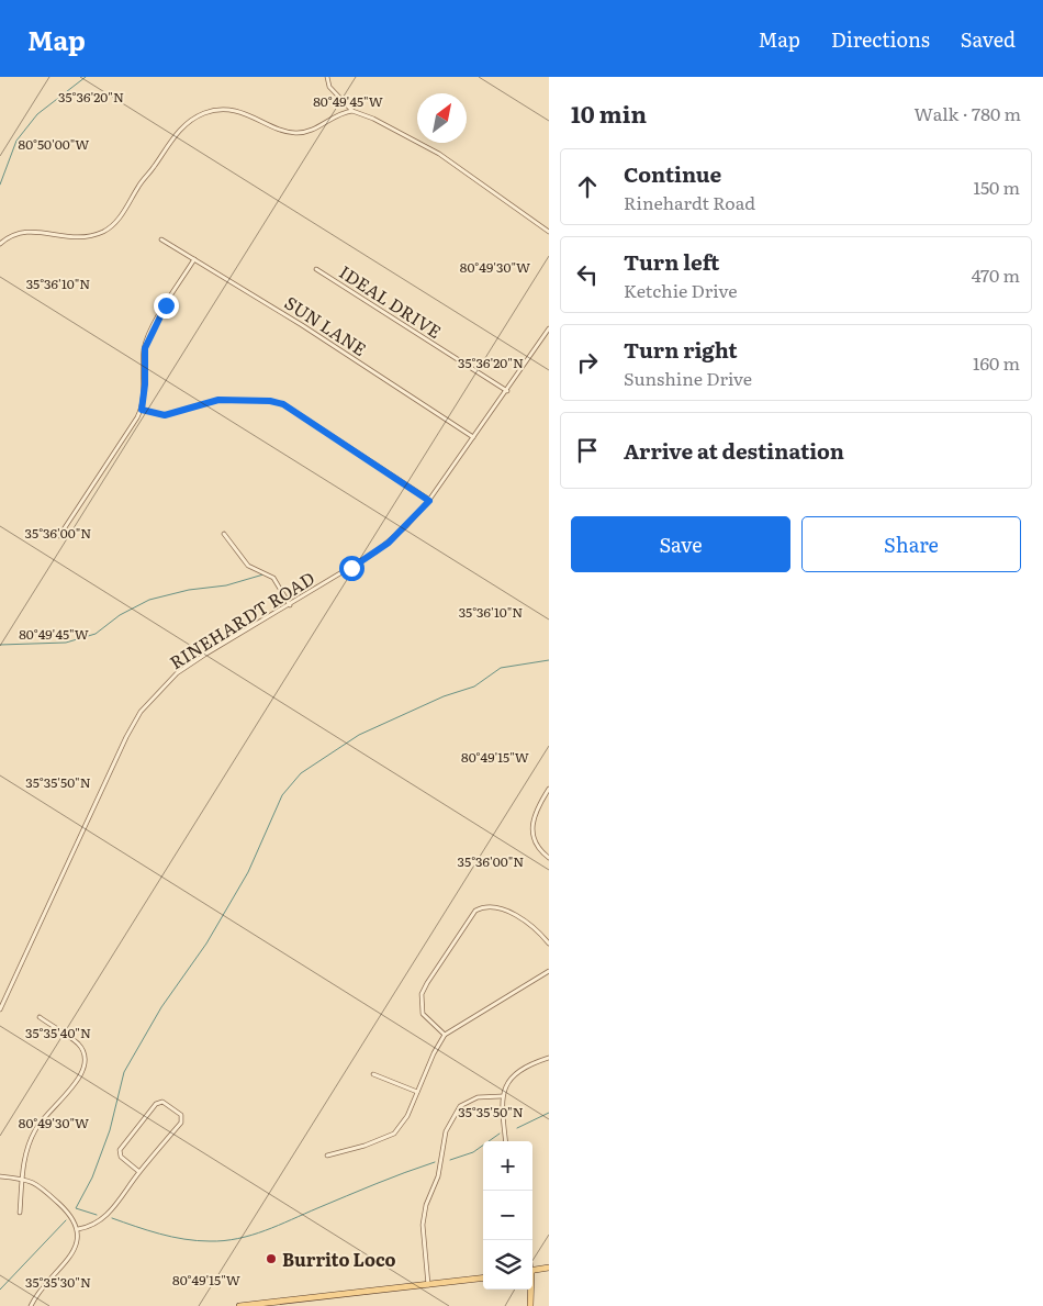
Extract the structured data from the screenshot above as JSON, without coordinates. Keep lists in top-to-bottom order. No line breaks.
{"streets":{"street":["IDEAL DRIVE","SUN LANE","RINEHARDT ROAD"]},"crossings":[["IDEAL DRIVE","RINEHARDT ROAD"],["SUN LANE","RINEHARDT ROAD"]],"places":["Burrito Loco"],"north":"top right","page":{"header":"Map","nav":["Map","Directions","Saved"],"heading":["10 min","Walk · 780 m"],"list":[["Continue","Rinehardt Road","150 m"],["Turn left","Ketchie Drive","470 m"],["Turn right","Sunshine Drive","160 m"],"Arrive at destination"],"buttons":["Save","Share"],"map_buttons":["+","−"]},"coordinates":["35°36'20\"N","80°49'45\"W","80°50'00\"W","80°49'30\"W","35°36'10\"N","35°36'00\"N","80°49'15\"W","35°35'50\"N","35°35'40\"N","35°35'30\"N"]}
